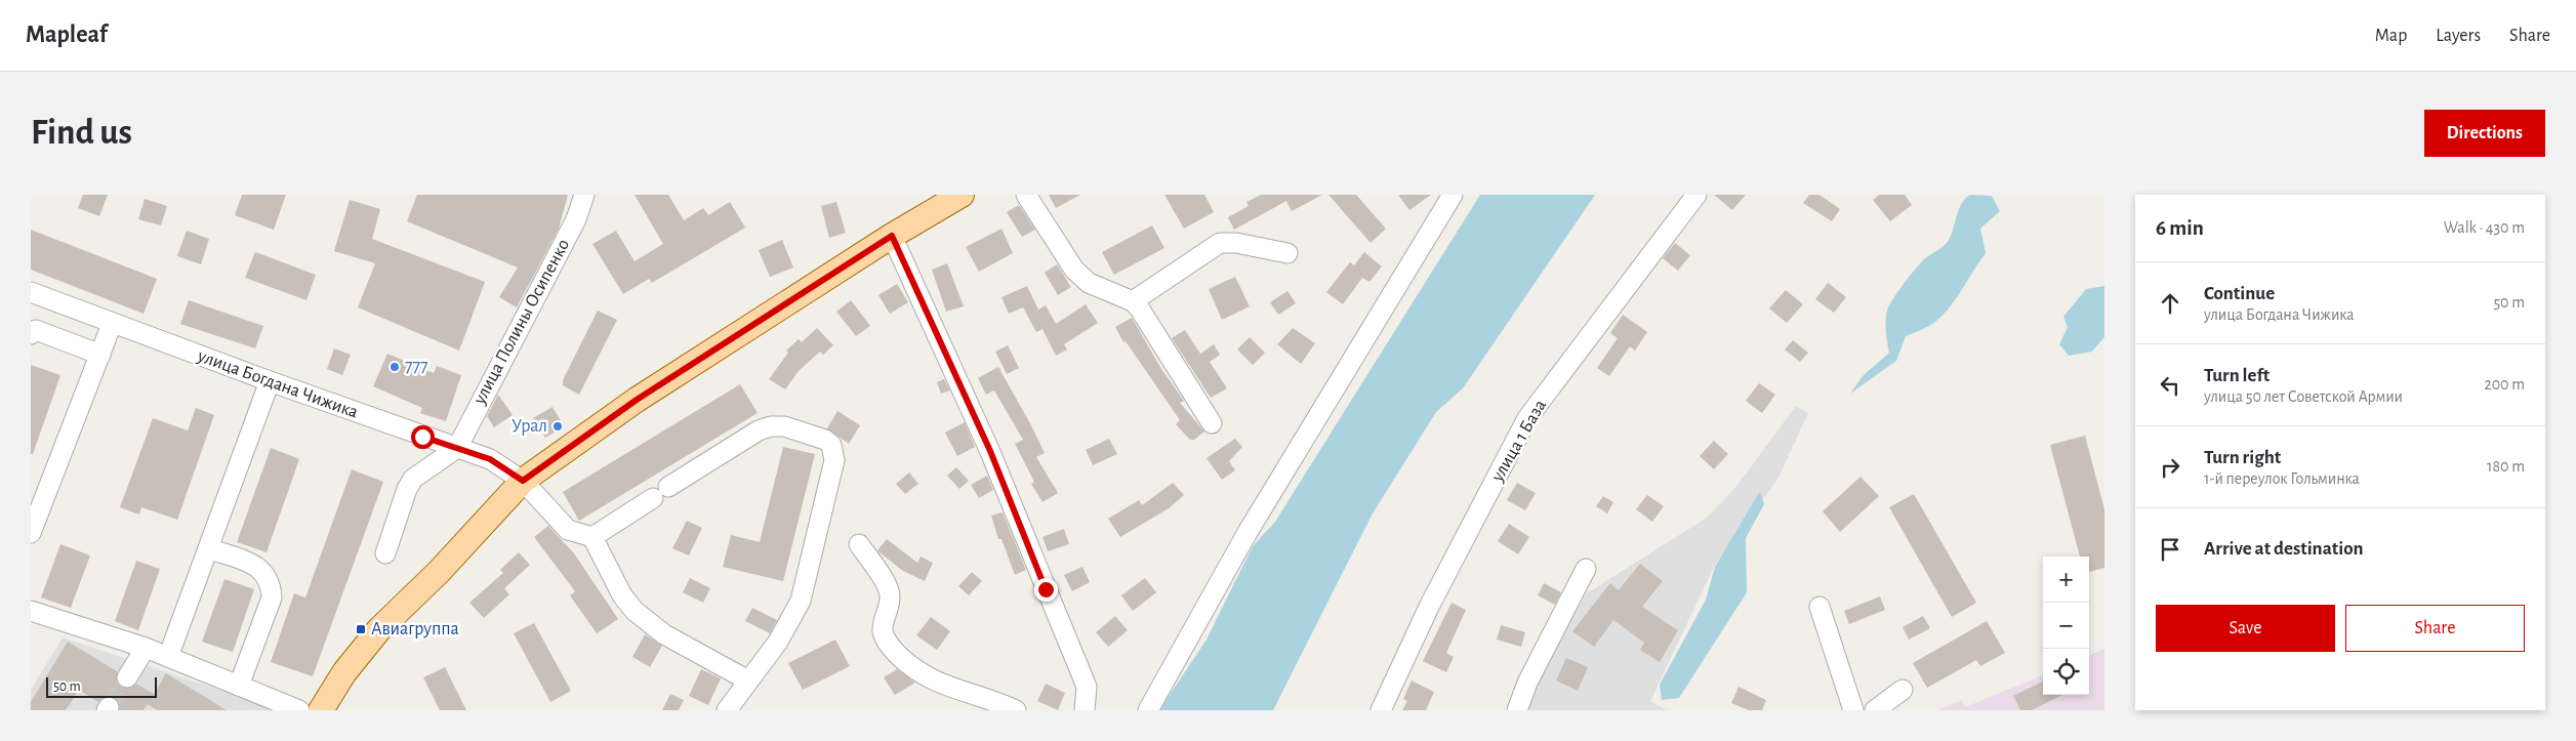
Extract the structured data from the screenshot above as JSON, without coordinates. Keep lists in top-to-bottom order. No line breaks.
{"streets":{"street":["улица Полины Осипенко","улица Богдана Чижика","улица 1 База"]},"crossings":[["улица Полины Осипенко","улица Богдана Чижика"]],"places":{"other":["777","Урал"],"transit":["Авиагруппа"]},"scale_bar":"50 m","page":{"header":"Mapleaf","nav":["Map","Layers","Share"],"buttons":["Directions",["Save","Share"]],"title":"Find us","heading":["6 min","Walk · 430 m"],"list":[["Continue","улица Богдана Чижика","50 m"],["Turn left","улица 50 лет Советской Армии","200 m"],["Turn right","1-й переулок Гольминка","180 m"],"Arrive at destination"],"map_buttons":["+","−"],"scale":"50 m"}}
